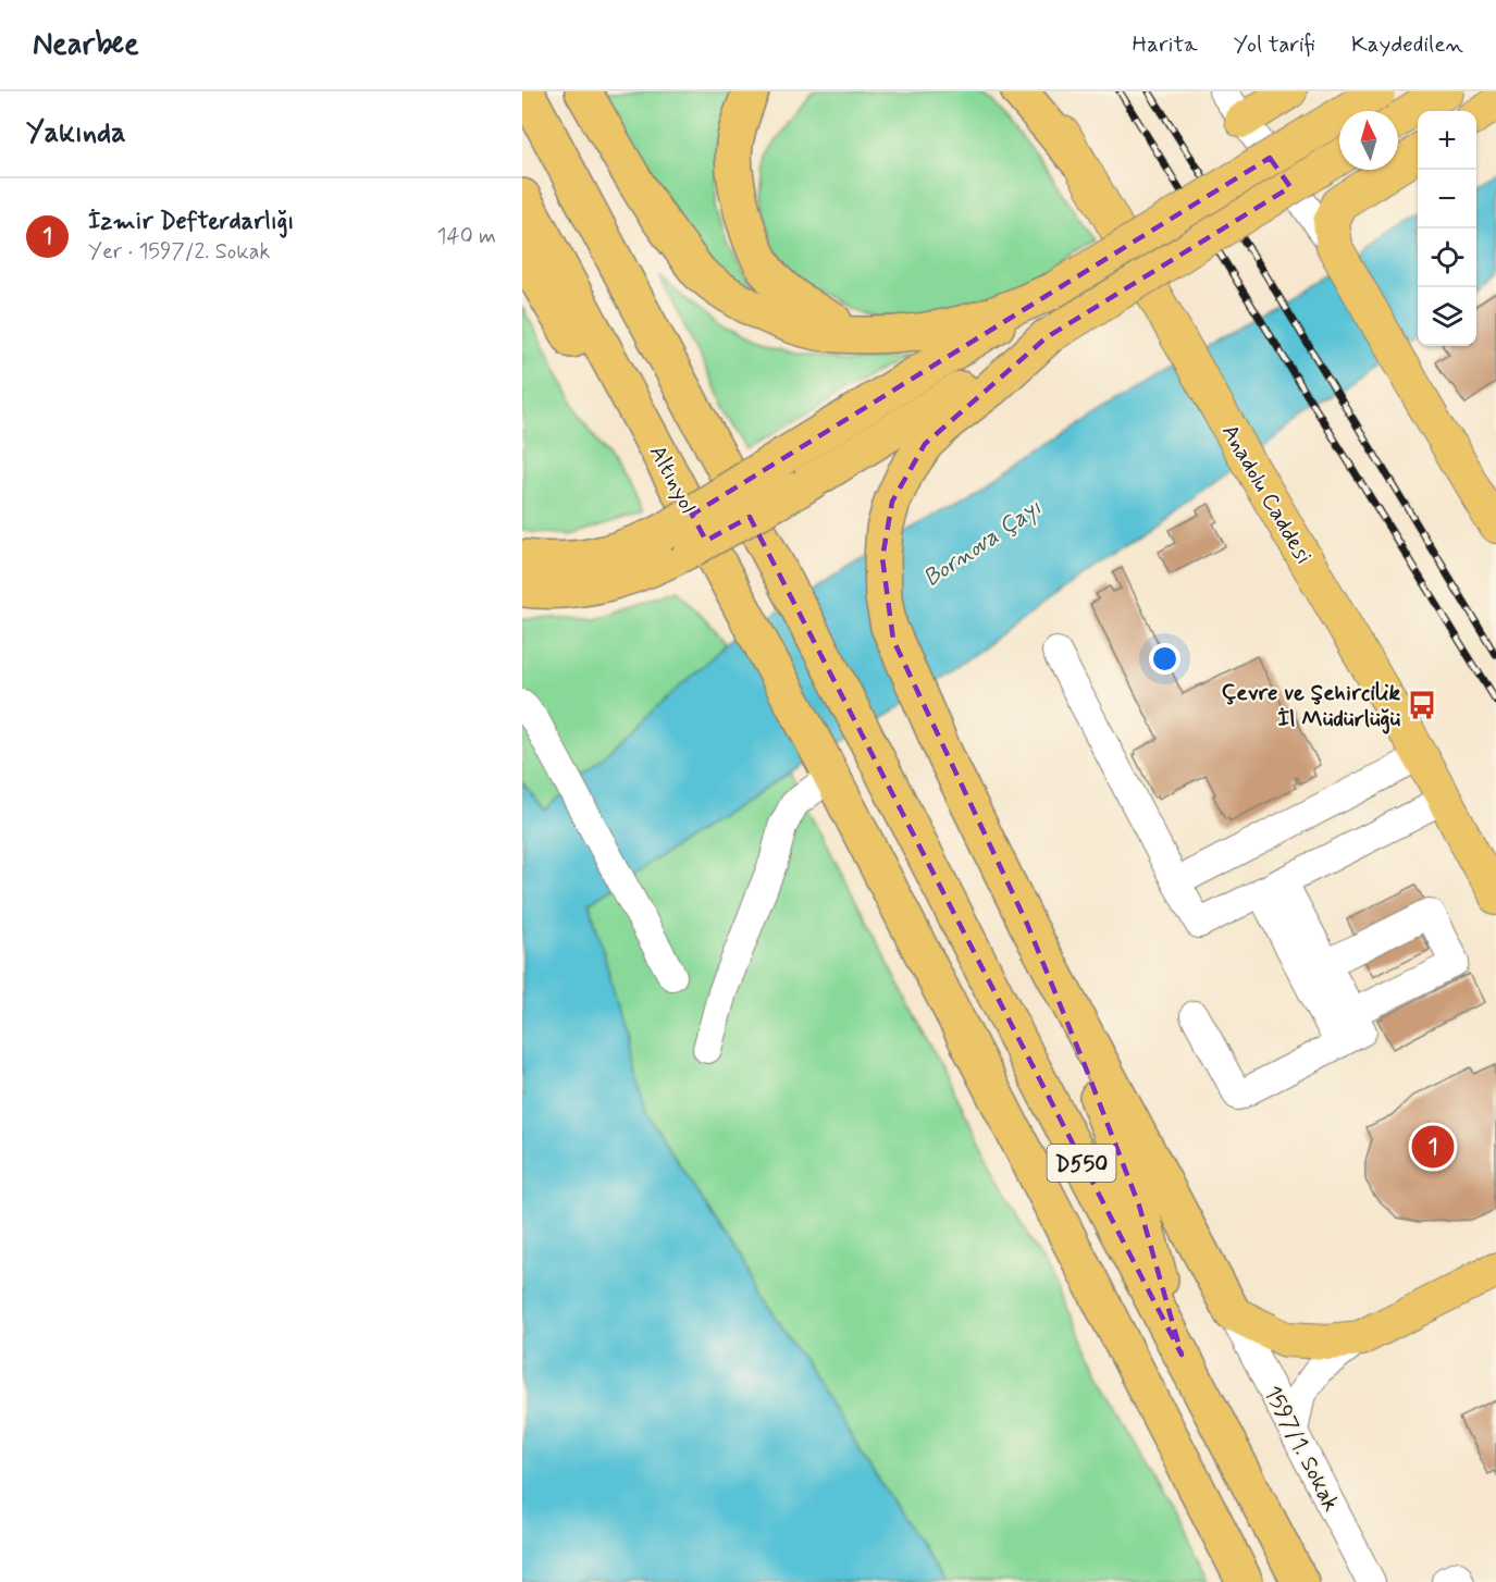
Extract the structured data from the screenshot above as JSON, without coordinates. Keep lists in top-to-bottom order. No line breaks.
{"streets":{"highway":["Altınyol","D550"],"main road":["Anadolu Caddesi"],"street":["1597/1. Sokak"]},"crossings":[["Altınyol","D550"]],"water":["Bornova Çayı"],"places":{"bus stop":["Çevre ve Şehircilik İl Müdürlüğü"]},"north":"top","page":{"header":"Nearbee","nav":["Harita","Yol tarifi","Kaydedilen"],"heading":"Yakında","map_buttons":["+","−"],"list":[{"mark":"1","name":"İzmir Defterdarlığı","note":"Yer · 1597/2. Sokak","value":"140 m"}],"pins":"1"}}
